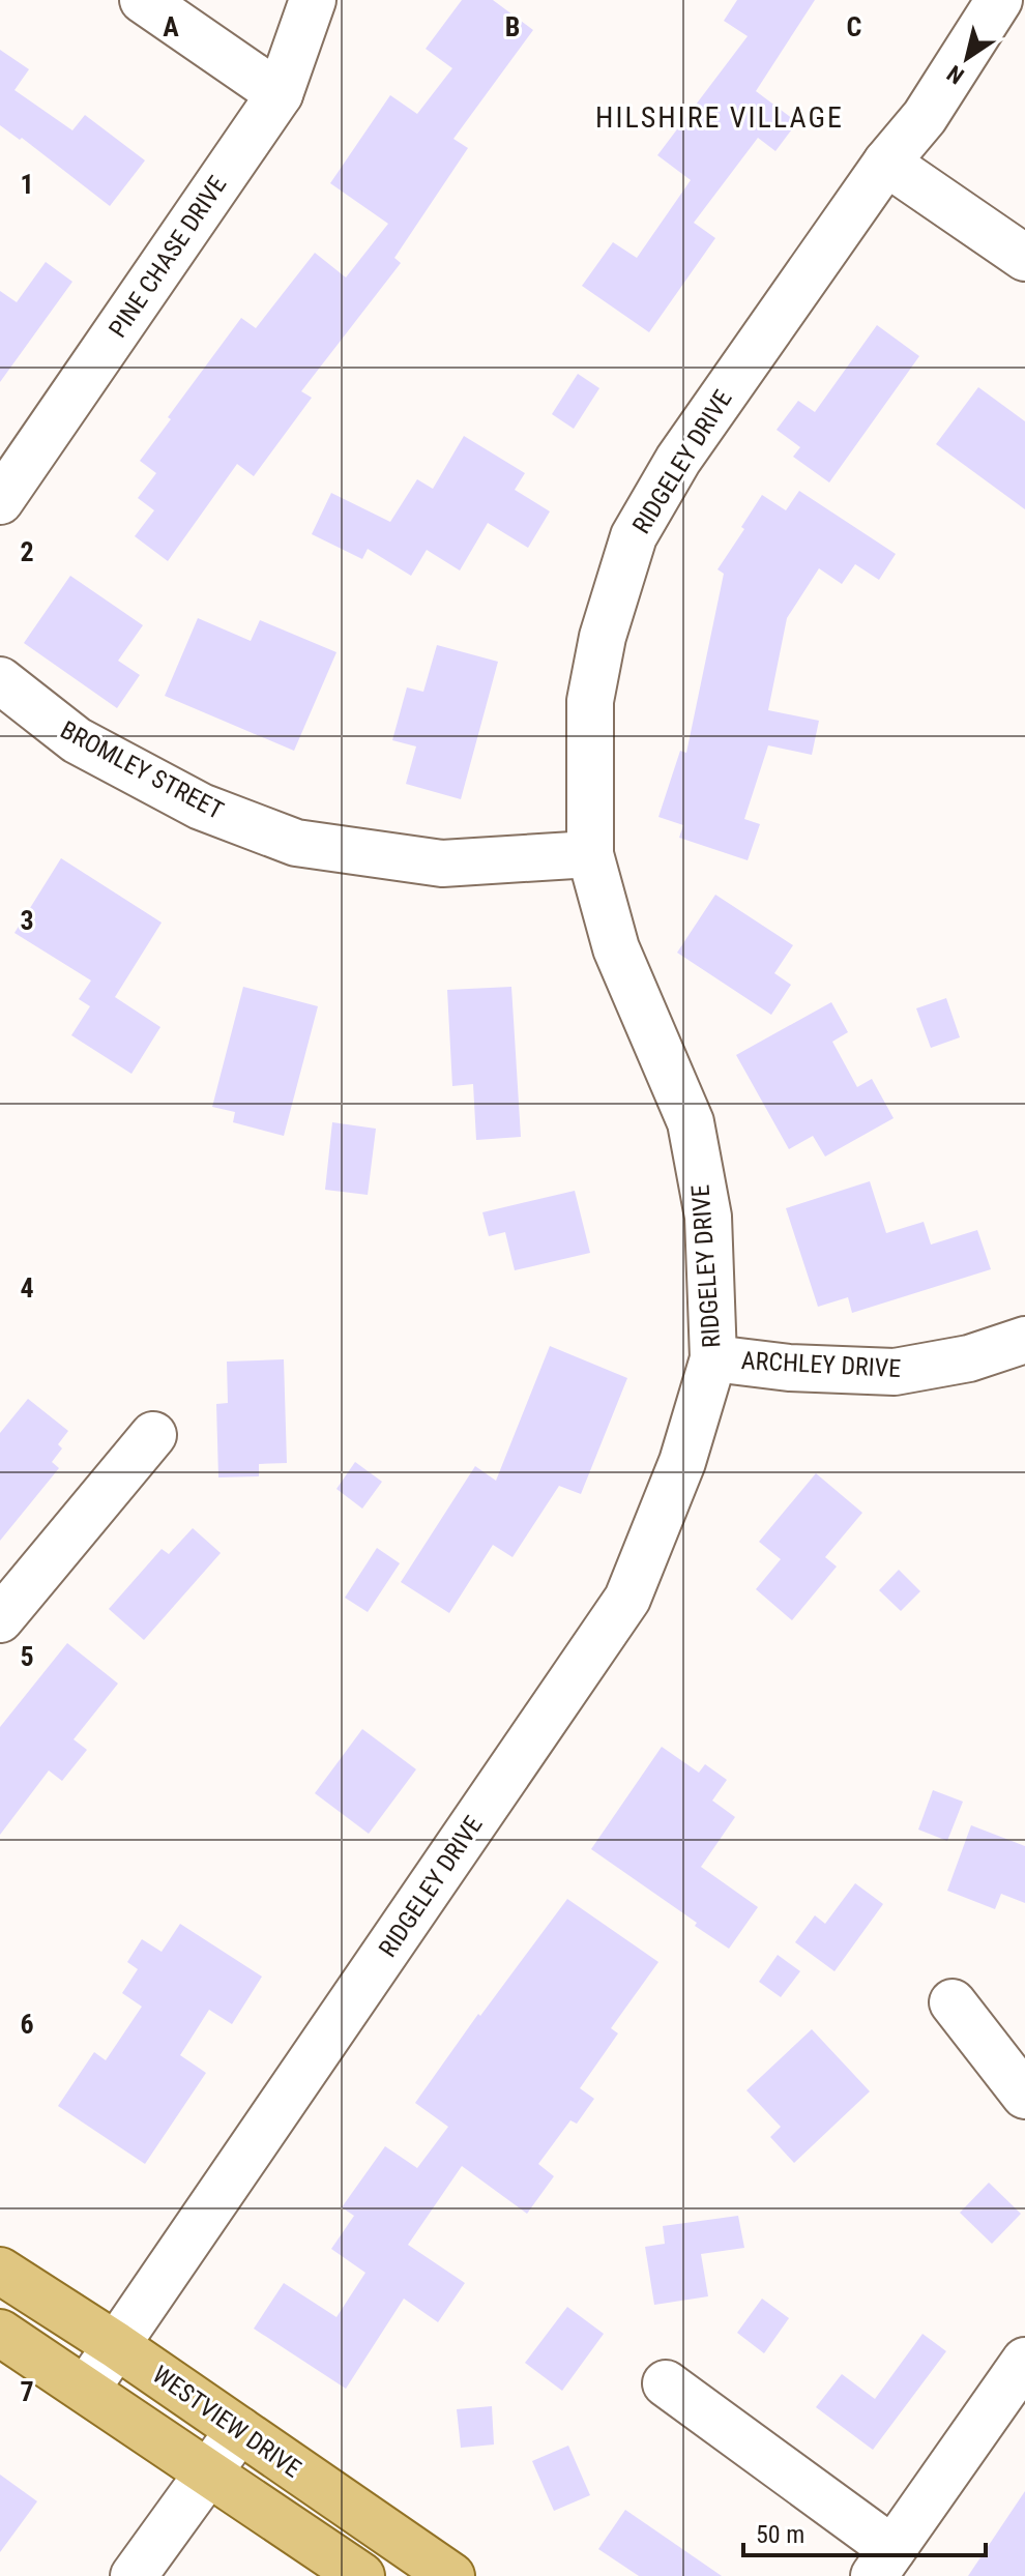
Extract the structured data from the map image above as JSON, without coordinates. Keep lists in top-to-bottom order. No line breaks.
{"streets":{"main road":["WESTVIEW DRIVE"],"street":["PINE CHASE DRIVE","RIDGELEY DRIVE","BROMLEY STREET","ARCHLEY DRIVE"]},"crossings":[["RIDGELEY DRIVE","BROMLEY STREET"],["RIDGELEY DRIVE","ARCHLEY DRIVE"],["RIDGELEY DRIVE","WESTVIEW DRIVE"]],"districts":["HILSHIRE VILLAGE"],"scale_bar":"50 m","north":"bottom left","grid":{"columns":["A","B","C"],"rows":["1","2","3","4","5","6","7"]}}
